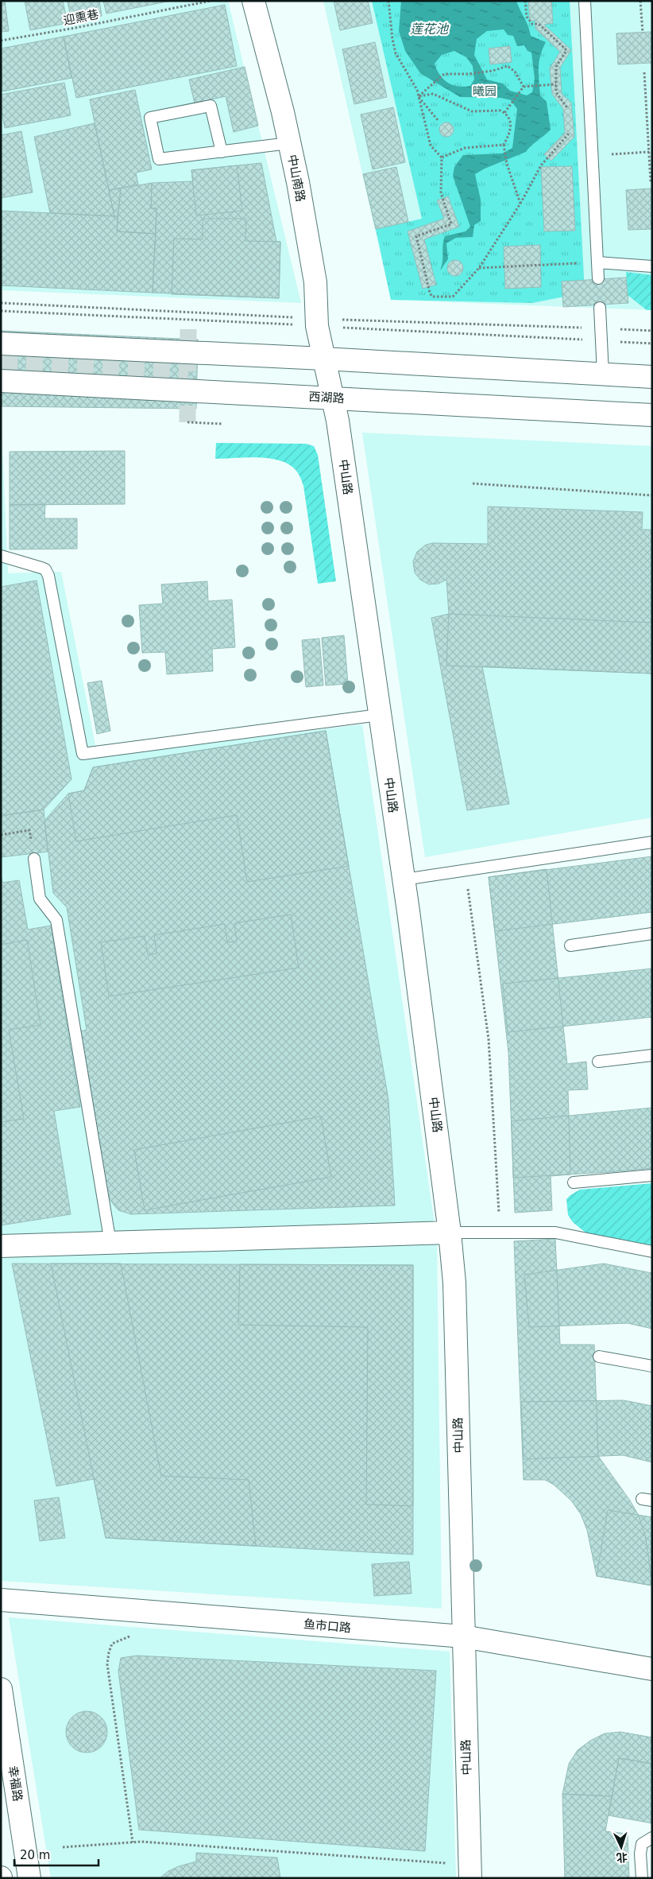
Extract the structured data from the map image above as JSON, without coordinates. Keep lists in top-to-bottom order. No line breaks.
{"streets":{"street":["中山南路","西湖路","中山路","鱼市口路","幸福路"],"path":["迎熏巷"]},"crossings":[["中山南路","中山路"],["西湖路","中山路"],["中山路","鱼市口路"]],"water":["莲花池"],"parks":["曦园"],"scale_bar":"20 m","north":"bottom"}
